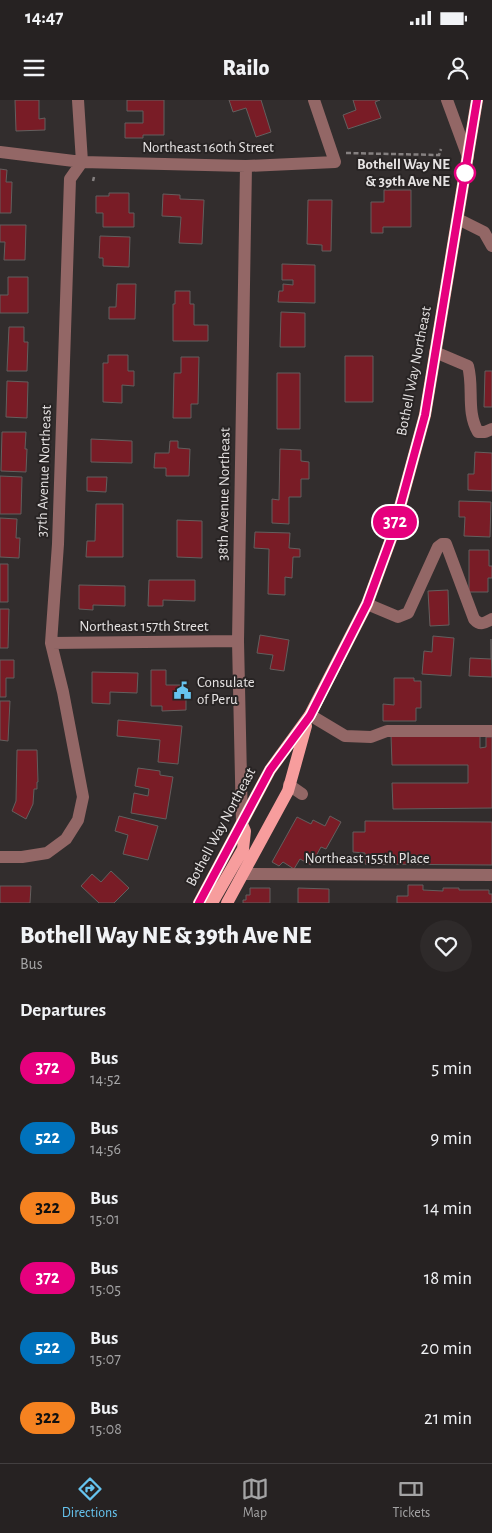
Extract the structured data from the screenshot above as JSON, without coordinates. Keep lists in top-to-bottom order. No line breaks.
{"streets":{"main road":["Bothell Way Northeast"],"street":["Northeast 160th Street","37th Avenue Northeast","38th Avenue Northeast","Northeast 157th Street","Northeast 155th Place"]},"crossings":[["Northeast 160th Street","37th Avenue Northeast"],["Northeast 160th Street","38th Avenue Northeast"],["Bothell Way Northeast","38th Avenue Northeast"],["Bothell Way Northeast","Northeast 155th Place"],["37th Avenue Northeast","Northeast 157th Street"],["38th Avenue Northeast","Northeast 157th Street"]],"places":{"other":["Bothell Way NE & 39th Ave NE"],"public building":["Consulate of Peru"]},"lines":["bus line 372"],"page":{"status":"14:47","header":"Railo","on_map":"372","heading":[["Bothell Way NE & 39th Ave NE","Bus"],"Departures"],"list":[{"mark":"372","name":"Bus","note":"14:52","value":"5 min"},{"mark":"522","name":"Bus","note":"14:56","value":"9 min"},{"mark":"322","name":"Bus","note":"15:01","value":"14 min"},{"mark":"372","name":"Bus","note":"15:05","value":"18 min"},{"mark":"522","name":"Bus","note":"15:07","value":"20 min"},{"mark":"322","name":"Bus","note":"15:08","value":"21 min"}],"tabs":["Directions","Map","Tickets"]}}
